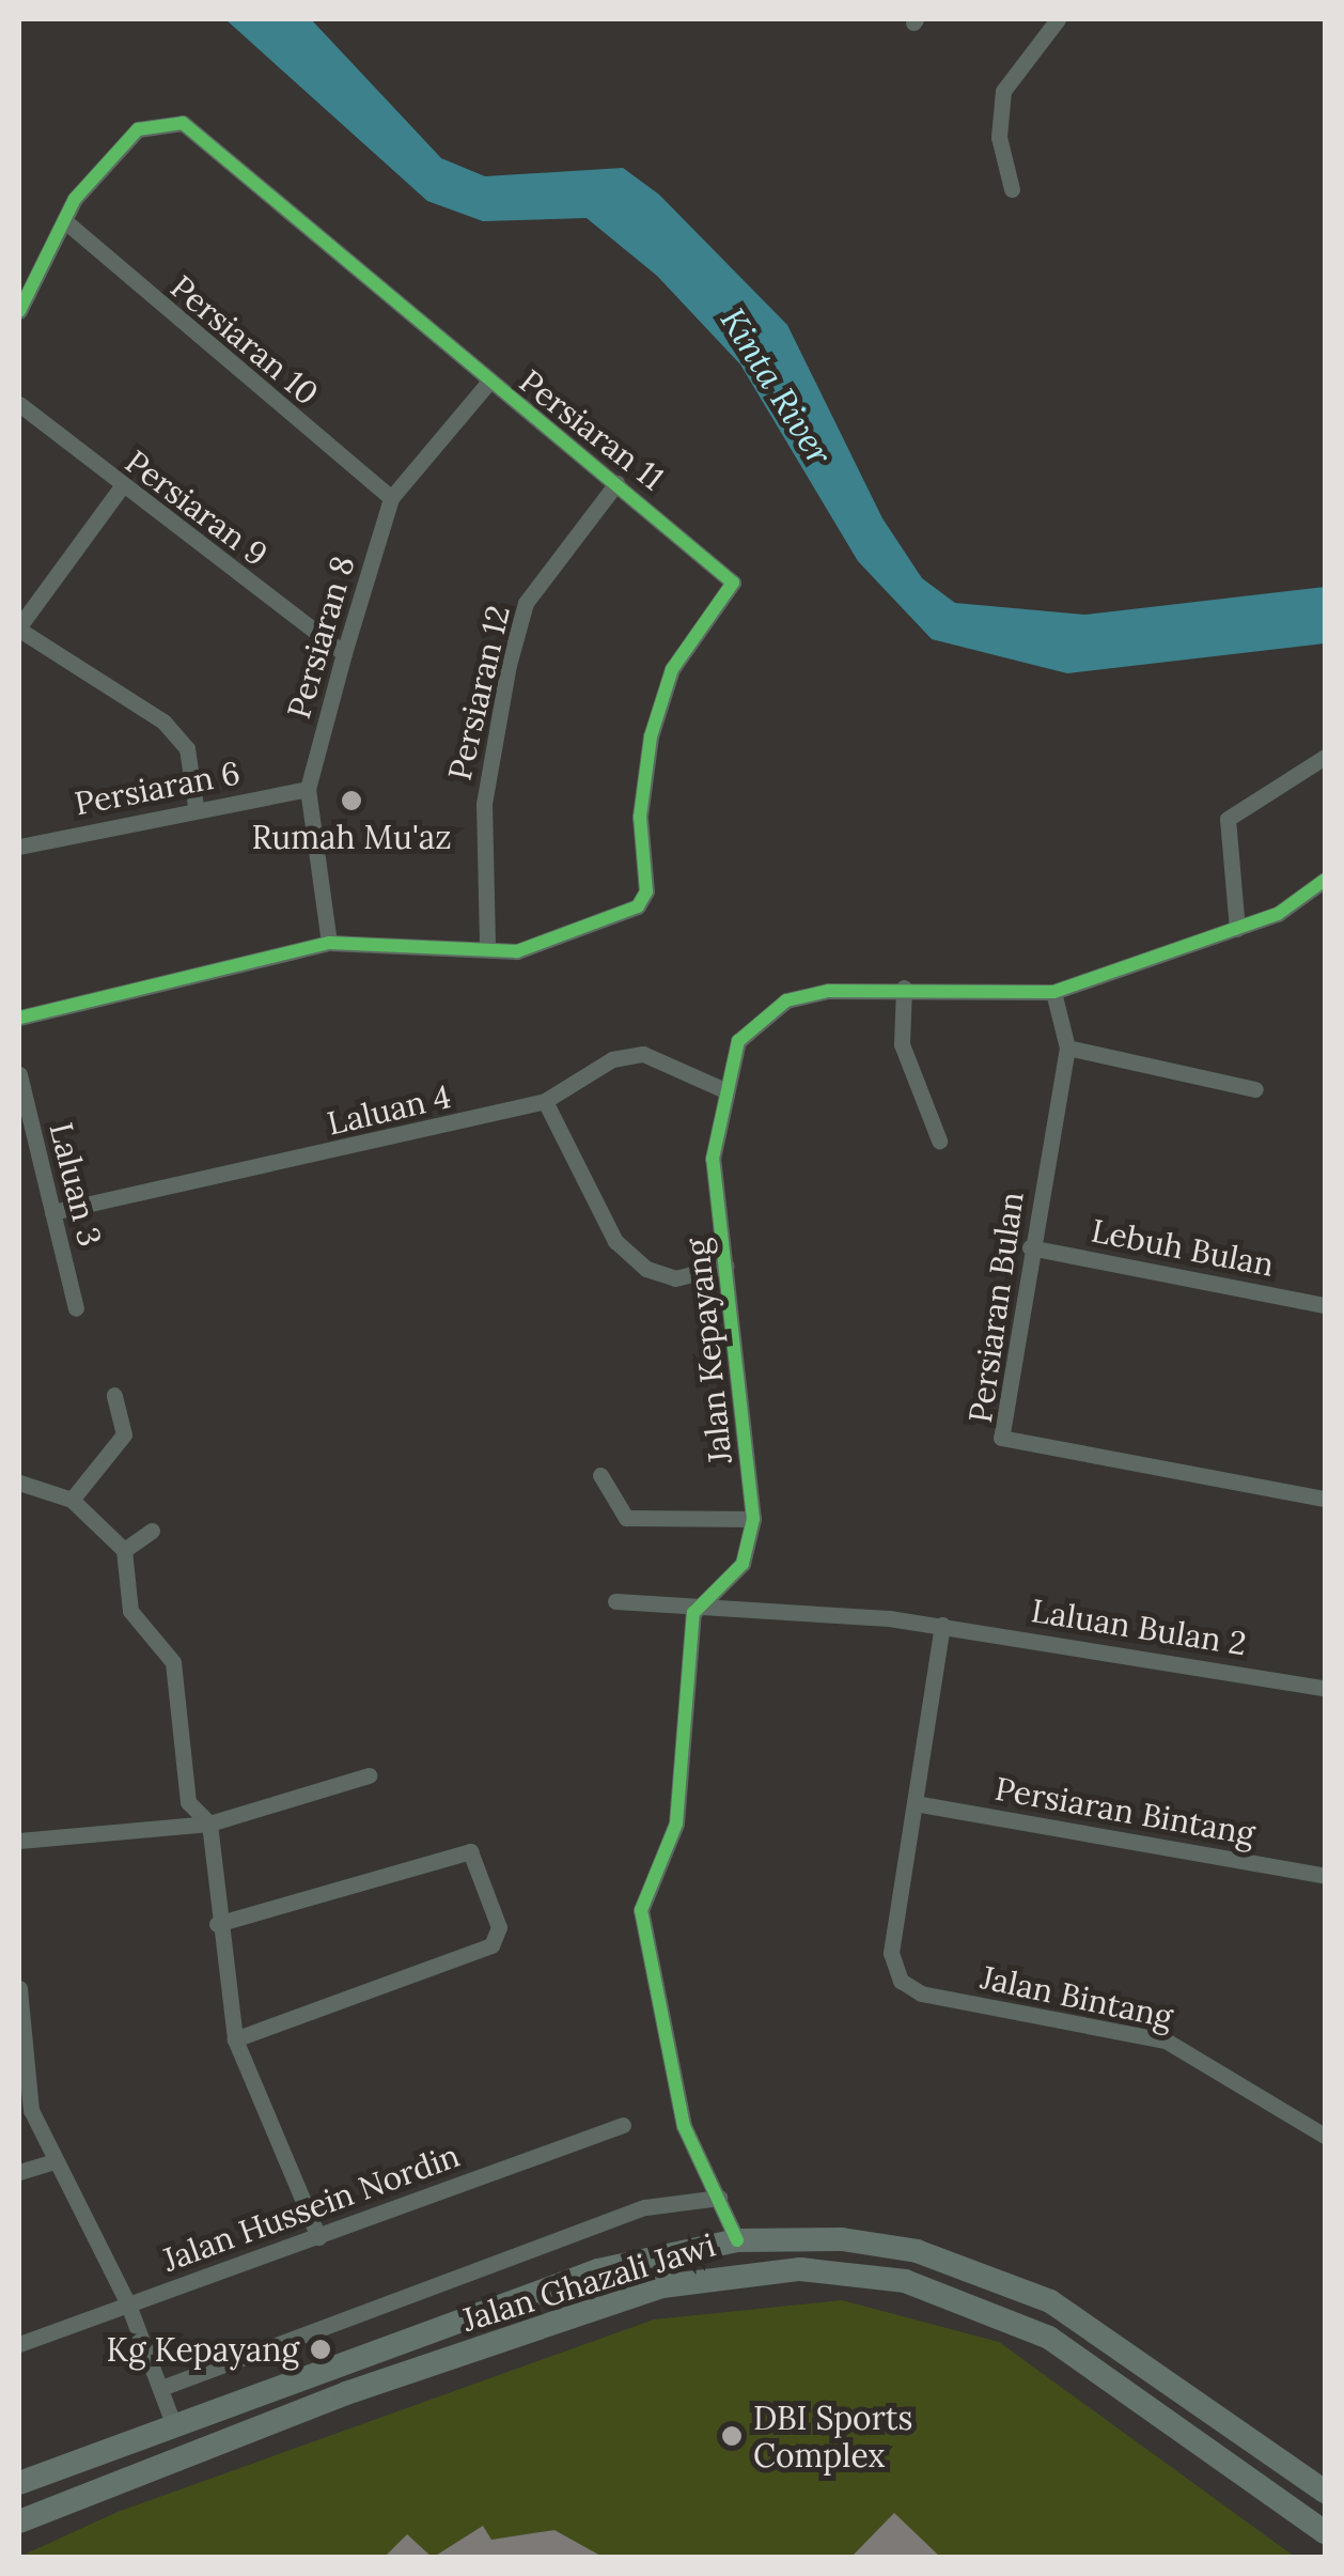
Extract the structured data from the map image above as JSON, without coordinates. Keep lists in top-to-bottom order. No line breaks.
{"streets":{"main road":["Jalan Ghazali Jawi"],"street":["Persiaran 10","Persiaran 11","Persiaran 9","Persiaran 8","Persiaran 12","Persiaran 6","Laluan 4","Laluan 3","Lebuh Bulan","Persiaran Bulan","Jalan Kepayang","Laluan Bulan 2","Persiaran Bintang","Jalan Bintang","Jalan Hussein Nordin"]},"crossings":[["Persiaran 10","Persiaran 11"],["Persiaran 10","Persiaran 8"],["Persiaran 11","Persiaran 8"],["Persiaran 11","Persiaran 12"],["Persiaran 9","Persiaran 8"],["Persiaran 8","Persiaran 6"],["Laluan 4","Laluan 3"],["Laluan 4","Jalan Kepayang"],["Lebuh Bulan","Persiaran Bulan"],["Persiaran Bulan","Jalan Kepayang"],["Jalan Kepayang","Laluan Bulan 2"],["Persiaran Bintang","Jalan Bintang"]],"water":["Kinta River"],"places":["Rumah Mu'az","Kg Kepayang","DBI Sports Complex"]}
